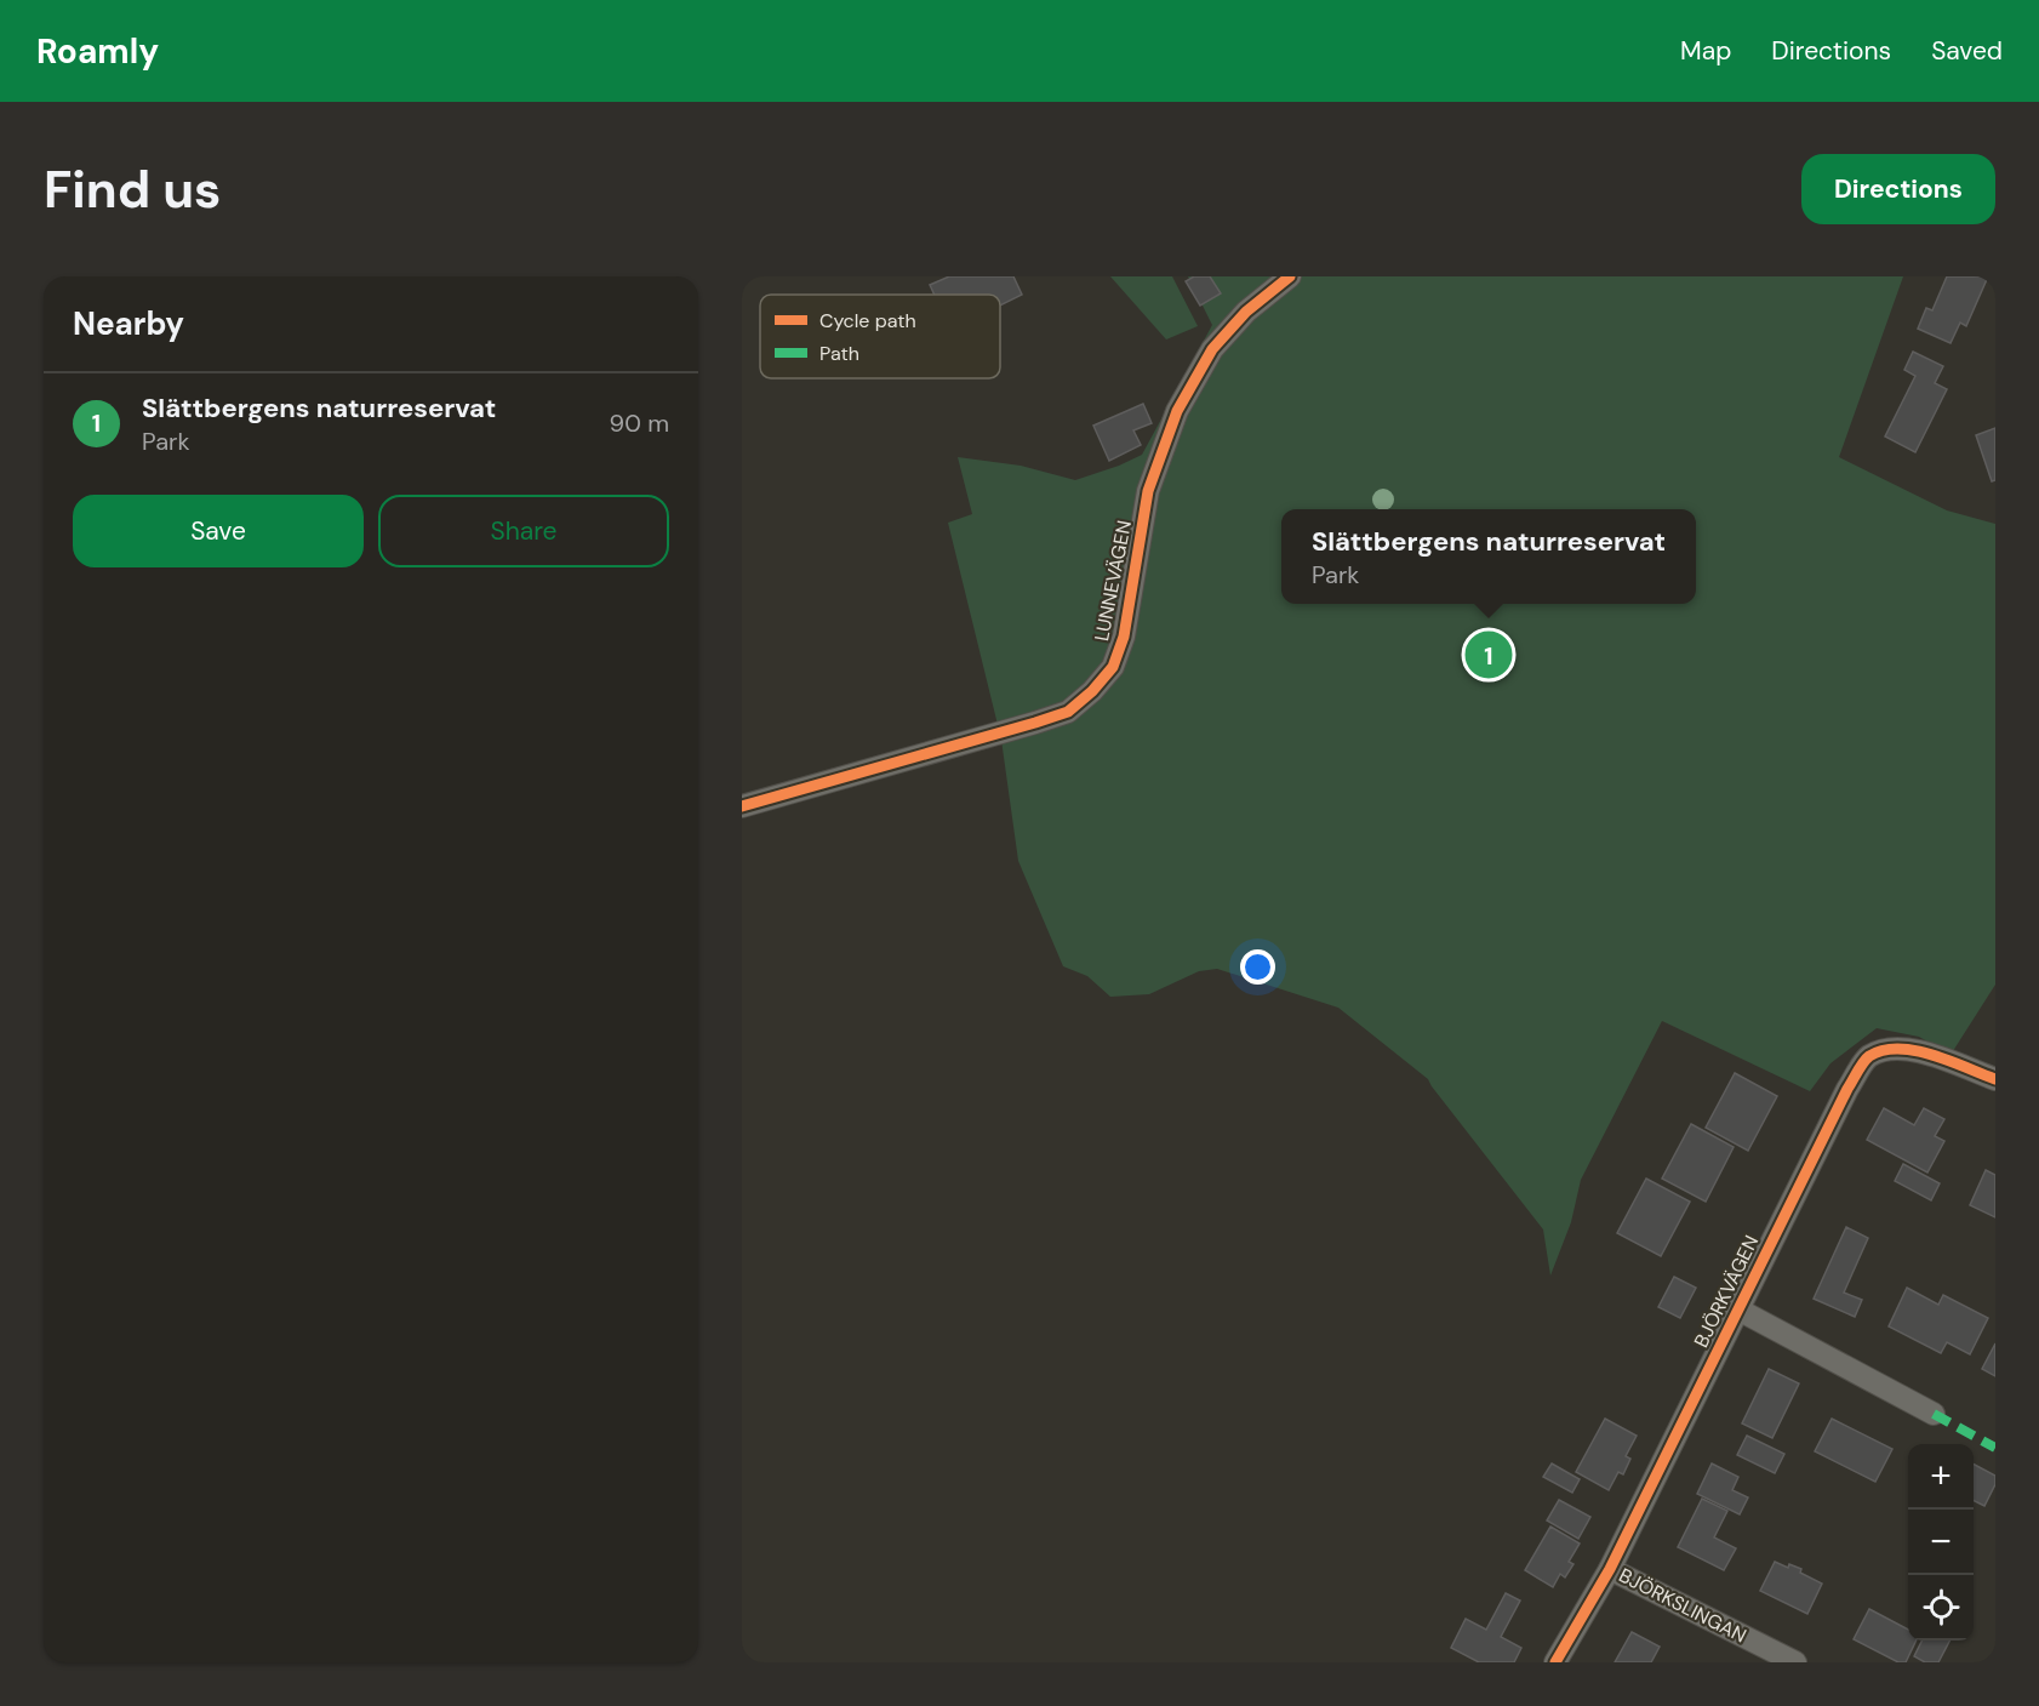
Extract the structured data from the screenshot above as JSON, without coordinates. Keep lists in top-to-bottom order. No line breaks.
{"streets":{"street":["LUNNEVÄGEN","BJÖRKVÄGEN","BJÖRKSLINGAN"]},"crossings":[["BJÖRKVÄGEN","BJÖRKSLINGAN"]],"legend":["Cycle path","Path"],"page":{"header":"Roamly","nav":["Map","Directions","Saved"],"buttons":["Directions",["Save","Share"]],"title":"Find us","heading":"Nearby","list":[{"mark":"1","name":"Slättbergens naturreservat","note":"Park","value":"90 m"}],"popup":["Slättbergens naturreservat","Park"],"pins":"1","map_buttons":["+","−"]}}
